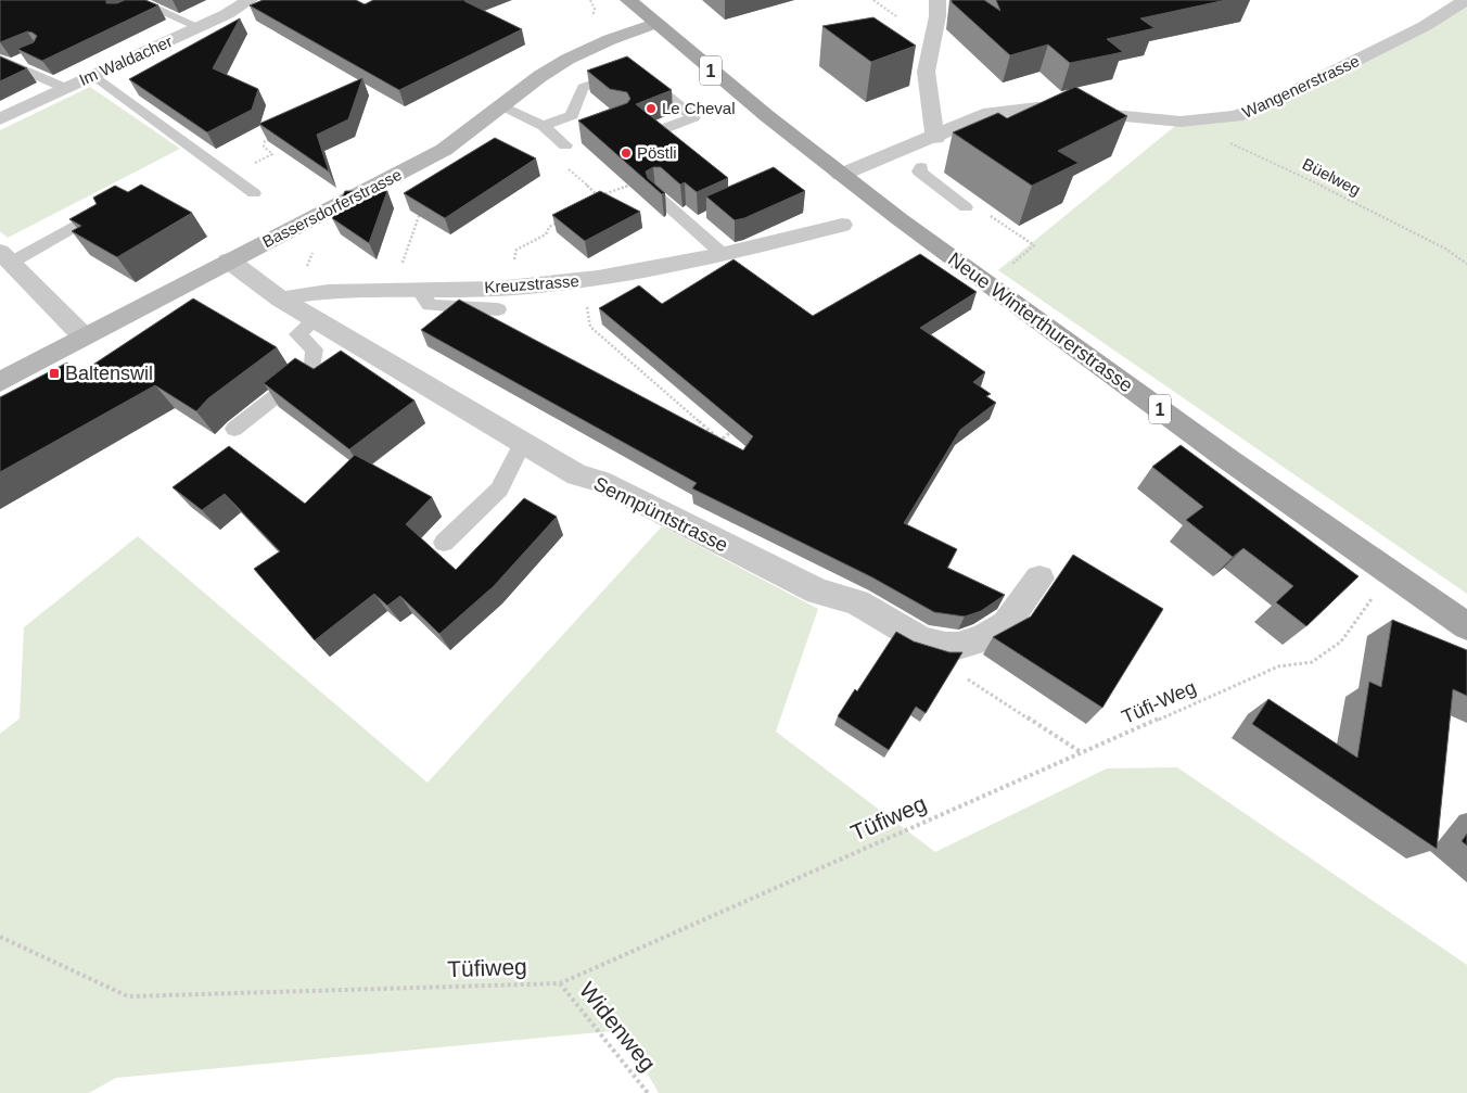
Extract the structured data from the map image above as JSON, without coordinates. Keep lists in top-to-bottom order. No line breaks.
{"streets":{"main road":["1","Bassersdorferstrasse","Neue Winterthurerstrasse"],"street":["Im Waldacher","Wangenerstrasse","Kreuzstrasse","Sennpüntstrasse"],"path":["Büelweg","Tüfi-Weg","Tüfiweg","Widenweg"]},"crossings":[["Wangenerstrasse","Neue Winterthurerstrasse"],["Bassersdorferstrasse","Neue Winterthurerstrasse"],["Kreuzstrasse","Sennpüntstrasse"],["Tüfi-Weg","Tüfiweg"],["Tüfiweg","Widenweg"]],"places":{"other":["Le Cheval","Pöstli"],"transit":["Baltenswil"]}}
